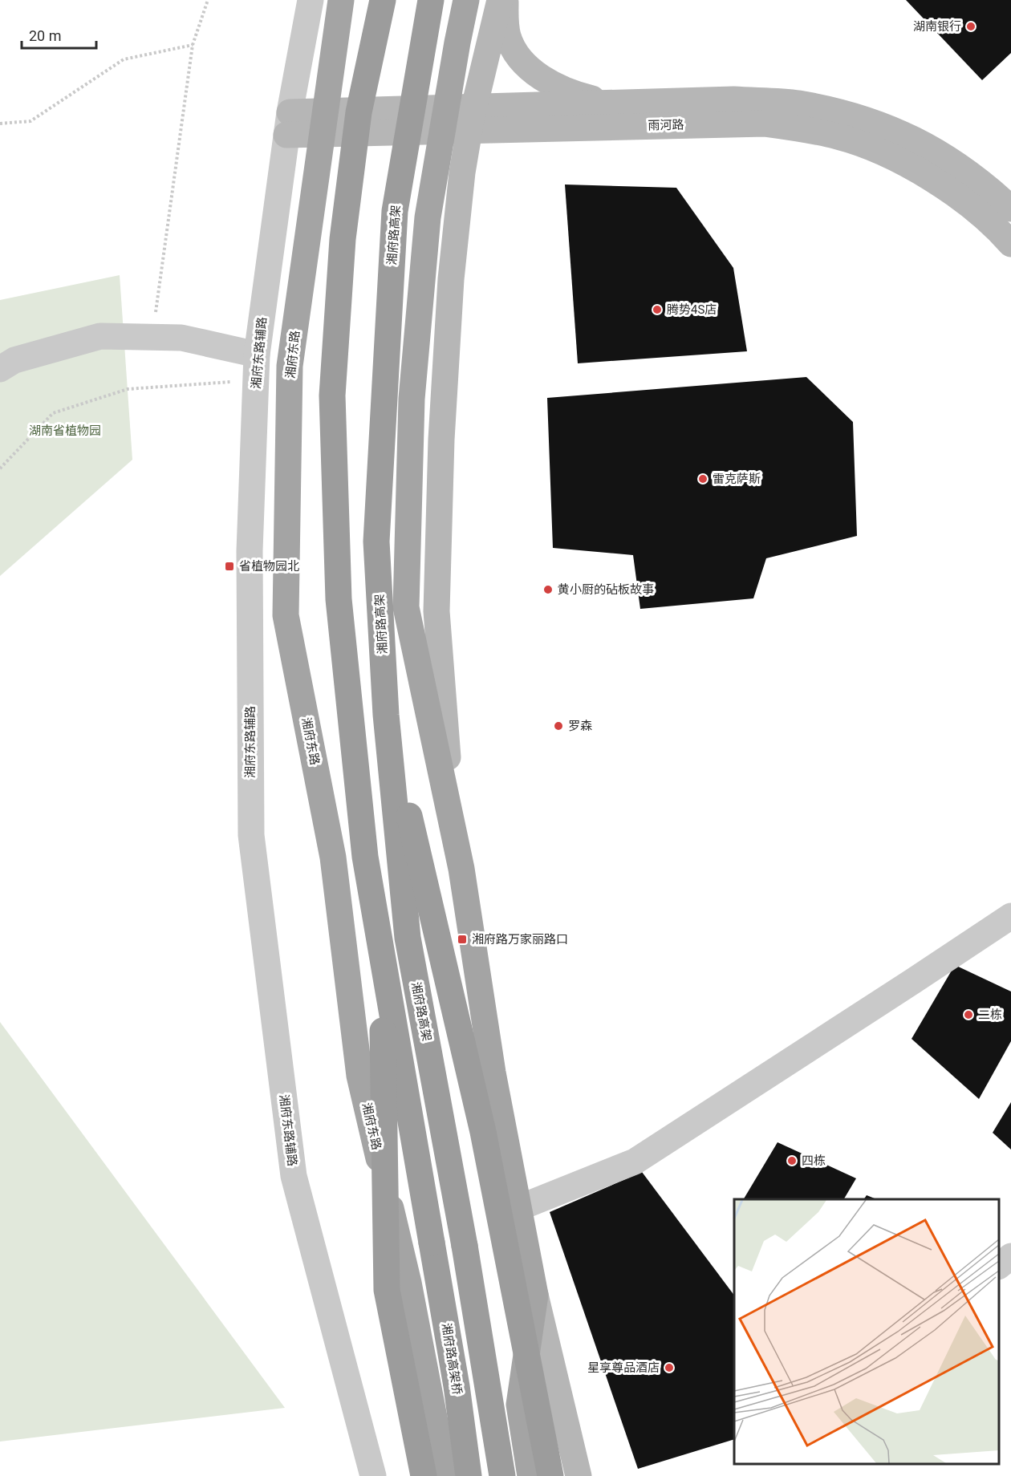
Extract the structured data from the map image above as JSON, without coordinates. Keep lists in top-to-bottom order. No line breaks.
{"streets":{"highway":["湘府路高架","湘府路高架桥"],"main road":["雨河路","湘府东路"],"street":["湘府东路辅路"]},"crossings":[["雨河路","湘府东路辅路"],["雨河路","湘府东路"]],"parks":["湖南省植物园"],"places":{"other":["湖南银行","腾势4S店","雷克萨斯","黄小厨的砧板故事","罗森","二栋","四栋","星享尊品酒店"],"transit":["省植物园北","湘府路万家丽路口"]},"scale_bar":"20 m"}
